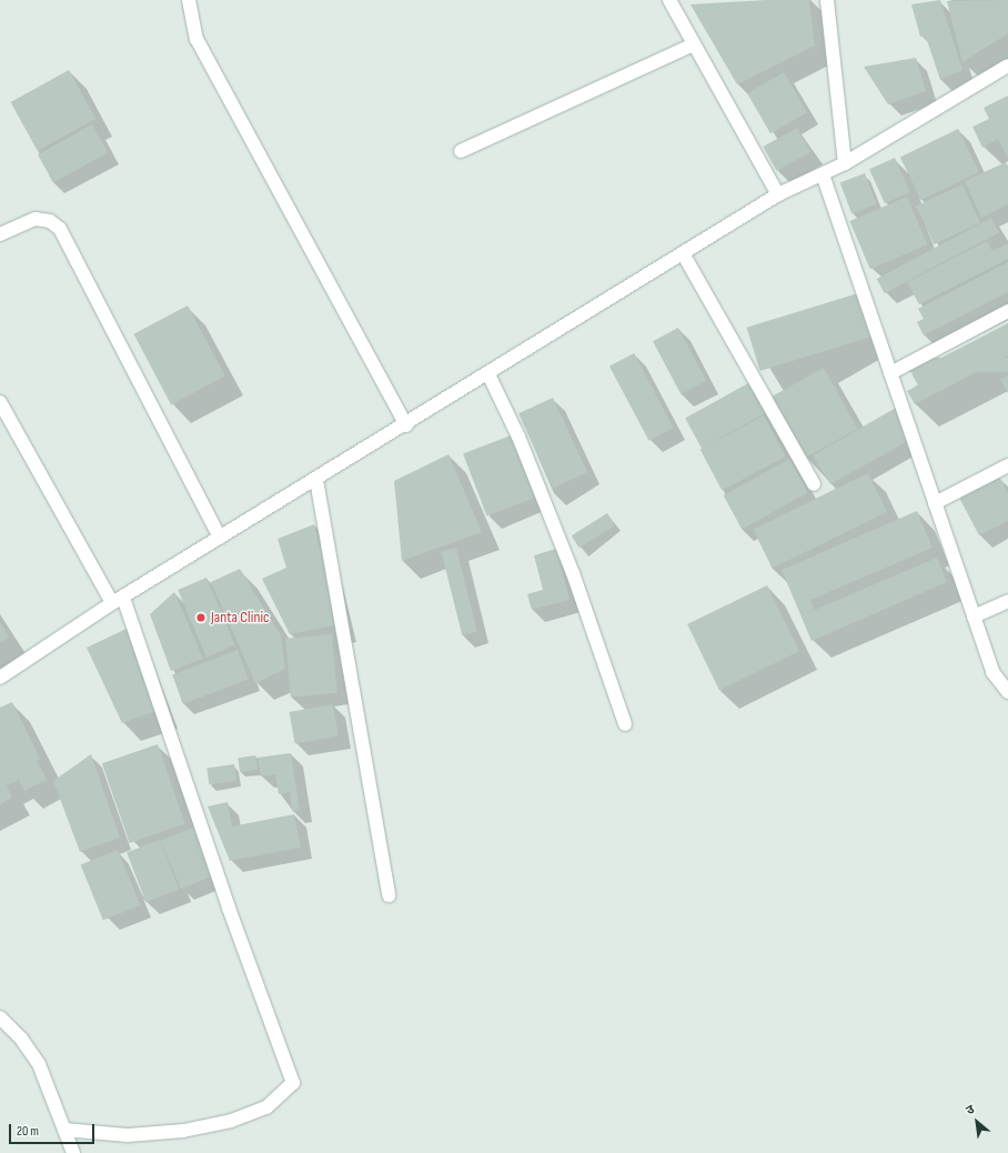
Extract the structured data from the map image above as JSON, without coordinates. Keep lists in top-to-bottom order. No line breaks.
{"places":["Janta Clinic"],"scale_bar":"20 m","north":"top left"}
